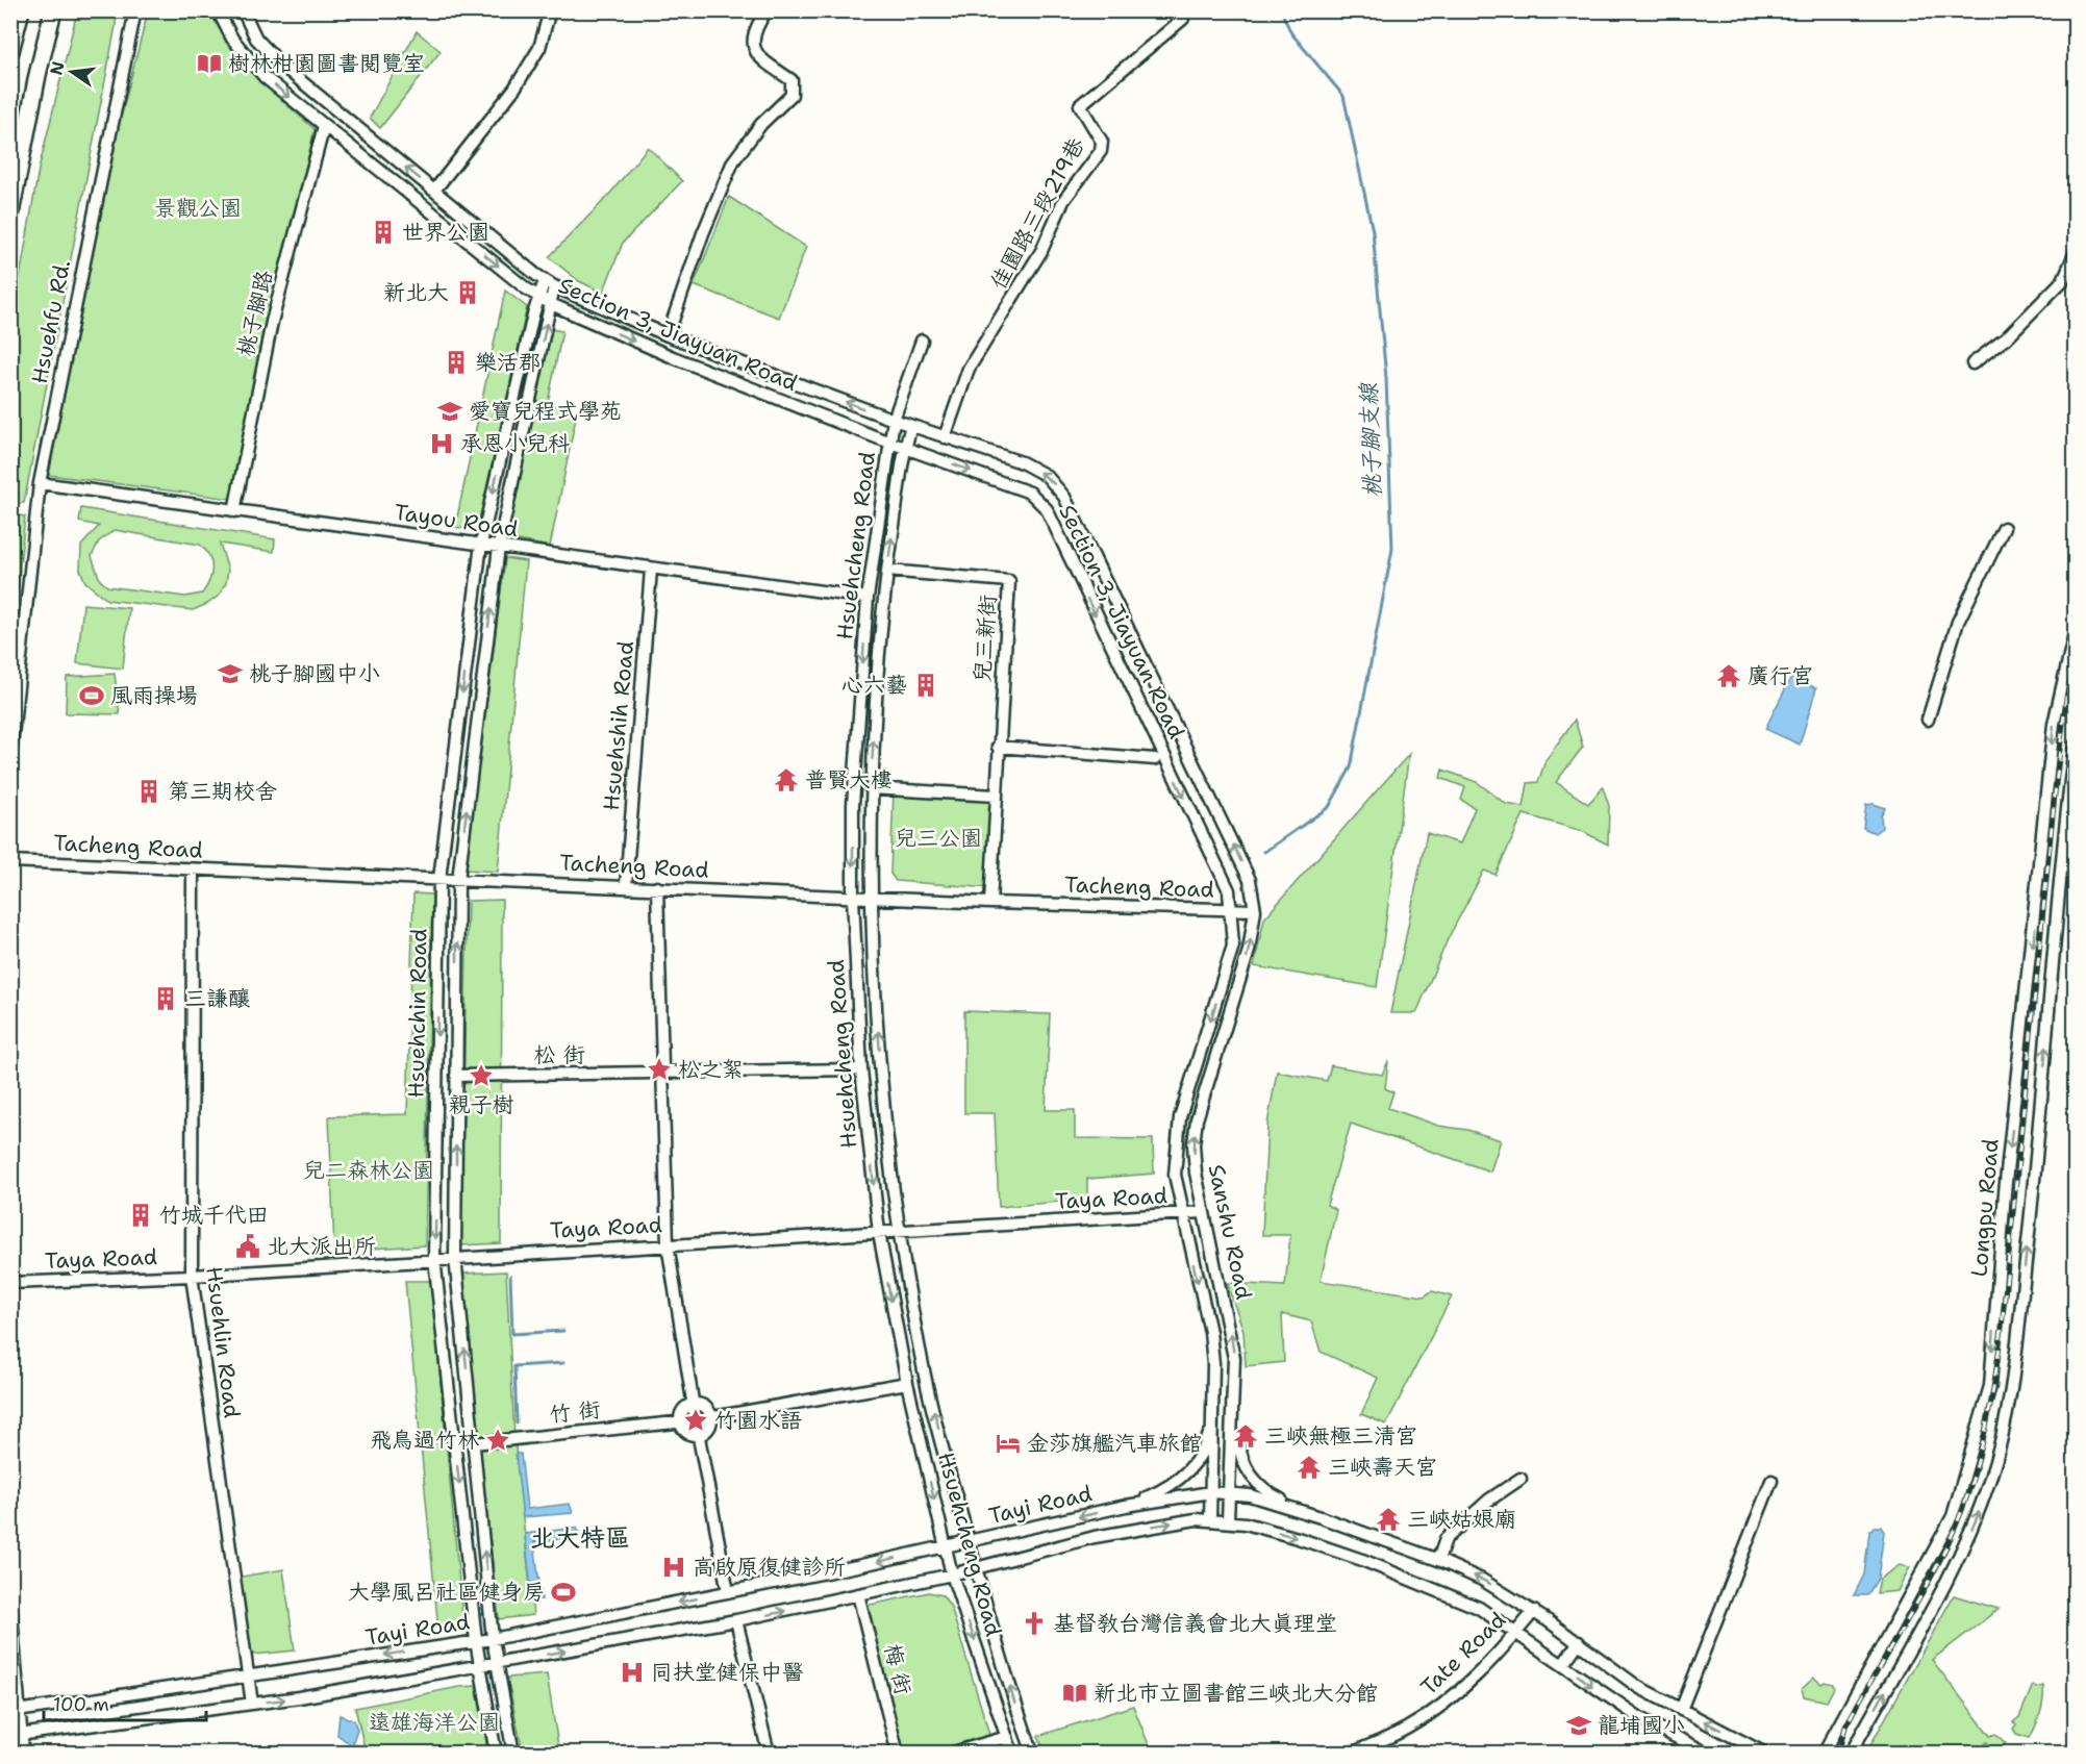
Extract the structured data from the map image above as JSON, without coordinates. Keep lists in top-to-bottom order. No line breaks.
{"streets":{"street":["佳園路三段219巷","桃子腳路","Hsuehfu Rd.","Section 3, Jiayuan Road","Tayou Road","Hsuehcheng Road","兒三新街","Hsuehshih Road","Tacheng Road","Hsuehchin Road","松 街","Taya Road","Longpu Road","Sanshu Road","Hsuehlin Road","竹 街","Tayi Road","Tate Road","梅 街"]},"crossings":[["佳園路三段219巷","Section 3, Jiayuan Road"],["桃子腳路","Section 3, Jiayuan Road"],["桃子腳路","Tayou Road"],["Hsuehfu Rd.","Tayou Road"],["Section 3, Jiayuan Road","Hsuehcheng Road"],["Section 3, Jiayuan Road","Tacheng Road"],["Section 3, Jiayuan Road","Hsuehchin Road"],["Section 3, Jiayuan Road","Taya Road"],["Section 3, Jiayuan Road","Sanshu Road"],["Section 3, Jiayuan Road","Tayi Road"],["Tayou Road","Hsuehcheng Road"],["Tayou Road","Hsuehshih Road"],["Tayou Road","Hsuehchin Road"],["Hsuehcheng Road","兒三新街"],["Hsuehcheng Road","Tacheng Road"],["Hsuehcheng Road","松 街"],["Hsuehcheng Road","Taya Road"],["Hsuehcheng Road","竹 街"],["Hsuehcheng Road","Tayi Road"],["兒三新街","Tacheng Road"],["Hsuehshih Road","Tacheng Road"],["Tacheng Road","Hsuehchin Road"],["Tacheng Road","Sanshu Road"],["Tacheng Road","Hsuehlin Road"],["Hsuehchin Road","松 街"],["Hsuehchin Road","Taya Road"],["Hsuehchin Road","竹 街"],["Hsuehchin Road","Tayi Road"],["Taya Road","Sanshu Road"],["Taya Road","Hsuehlin Road"],["Sanshu Road","Tayi Road"],["Hsuehlin Road","Tayi Road"],["Tayi Road","梅 街"]],"one_way":["Sanshu Road"],"districts":["北大特區"],"water":["桃子腳支線"],"parks":["景觀公園","兒三公園","兒二森林公園","遠雄海洋公園"],"places":{"library":["樹林柑園圖書閱覽室","新北市立圖書館三峽北大分館"],"building":["世界公園","新北大","樂活郡","心六藝","第三期校舍","三謙釀","竹城千代田"],"school or university":["愛寶兒程式學苑","桃子腳國中小","龍埔國小"],"hospital":["承恩小兒科","高啟原復健診所","同扶堂健保中醫"],"temple":["廣行宮","普賢大樓","三峽無極三清宮","三峽壽天宮","三峽姑娘廟"],"sports":["風雨操場","大學風呂社區健身房"],"place":["松之絮","親子樹","竹園水語","飛鳥過竹林"],"public building":["北大派出所"],"hotel":["金莎旗艦汽車旅館"],"church":["基督教台灣信義會北大真理堂"]},"scale_bar":"100 m","north":"left"}
